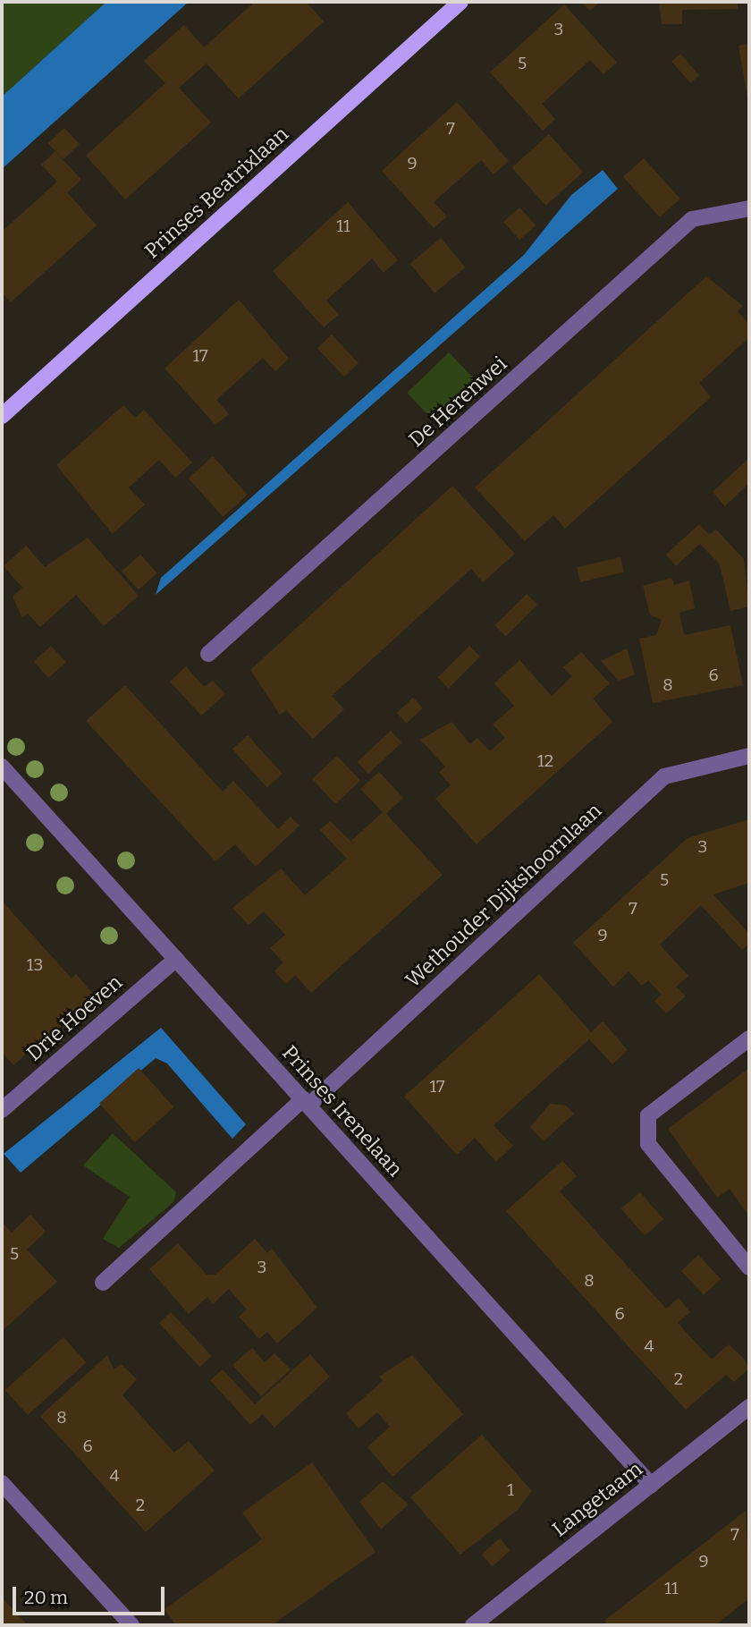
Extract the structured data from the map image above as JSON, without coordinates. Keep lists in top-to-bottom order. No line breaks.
{"streets":{"main road":["Prinses Beatrixlaan"],"street":["De Herenwei","Wethouder Dijkshoornlaan","Drie Hoeven","Prinses Irenelaan","Langetaam"]},"crossings":[["Wethouder Dijkshoornlaan","Prinses Irenelaan"],["Drie Hoeven","Prinses Irenelaan"],["Prinses Irenelaan","Langetaam"]],"house_numbers":["3","5","7","9","11","17","6","8","12","3","5","7","9","13","17","5","3","8","6","4","2","8","6","4","1","2","7","9","11"],"scale_bar":"20 m"}
